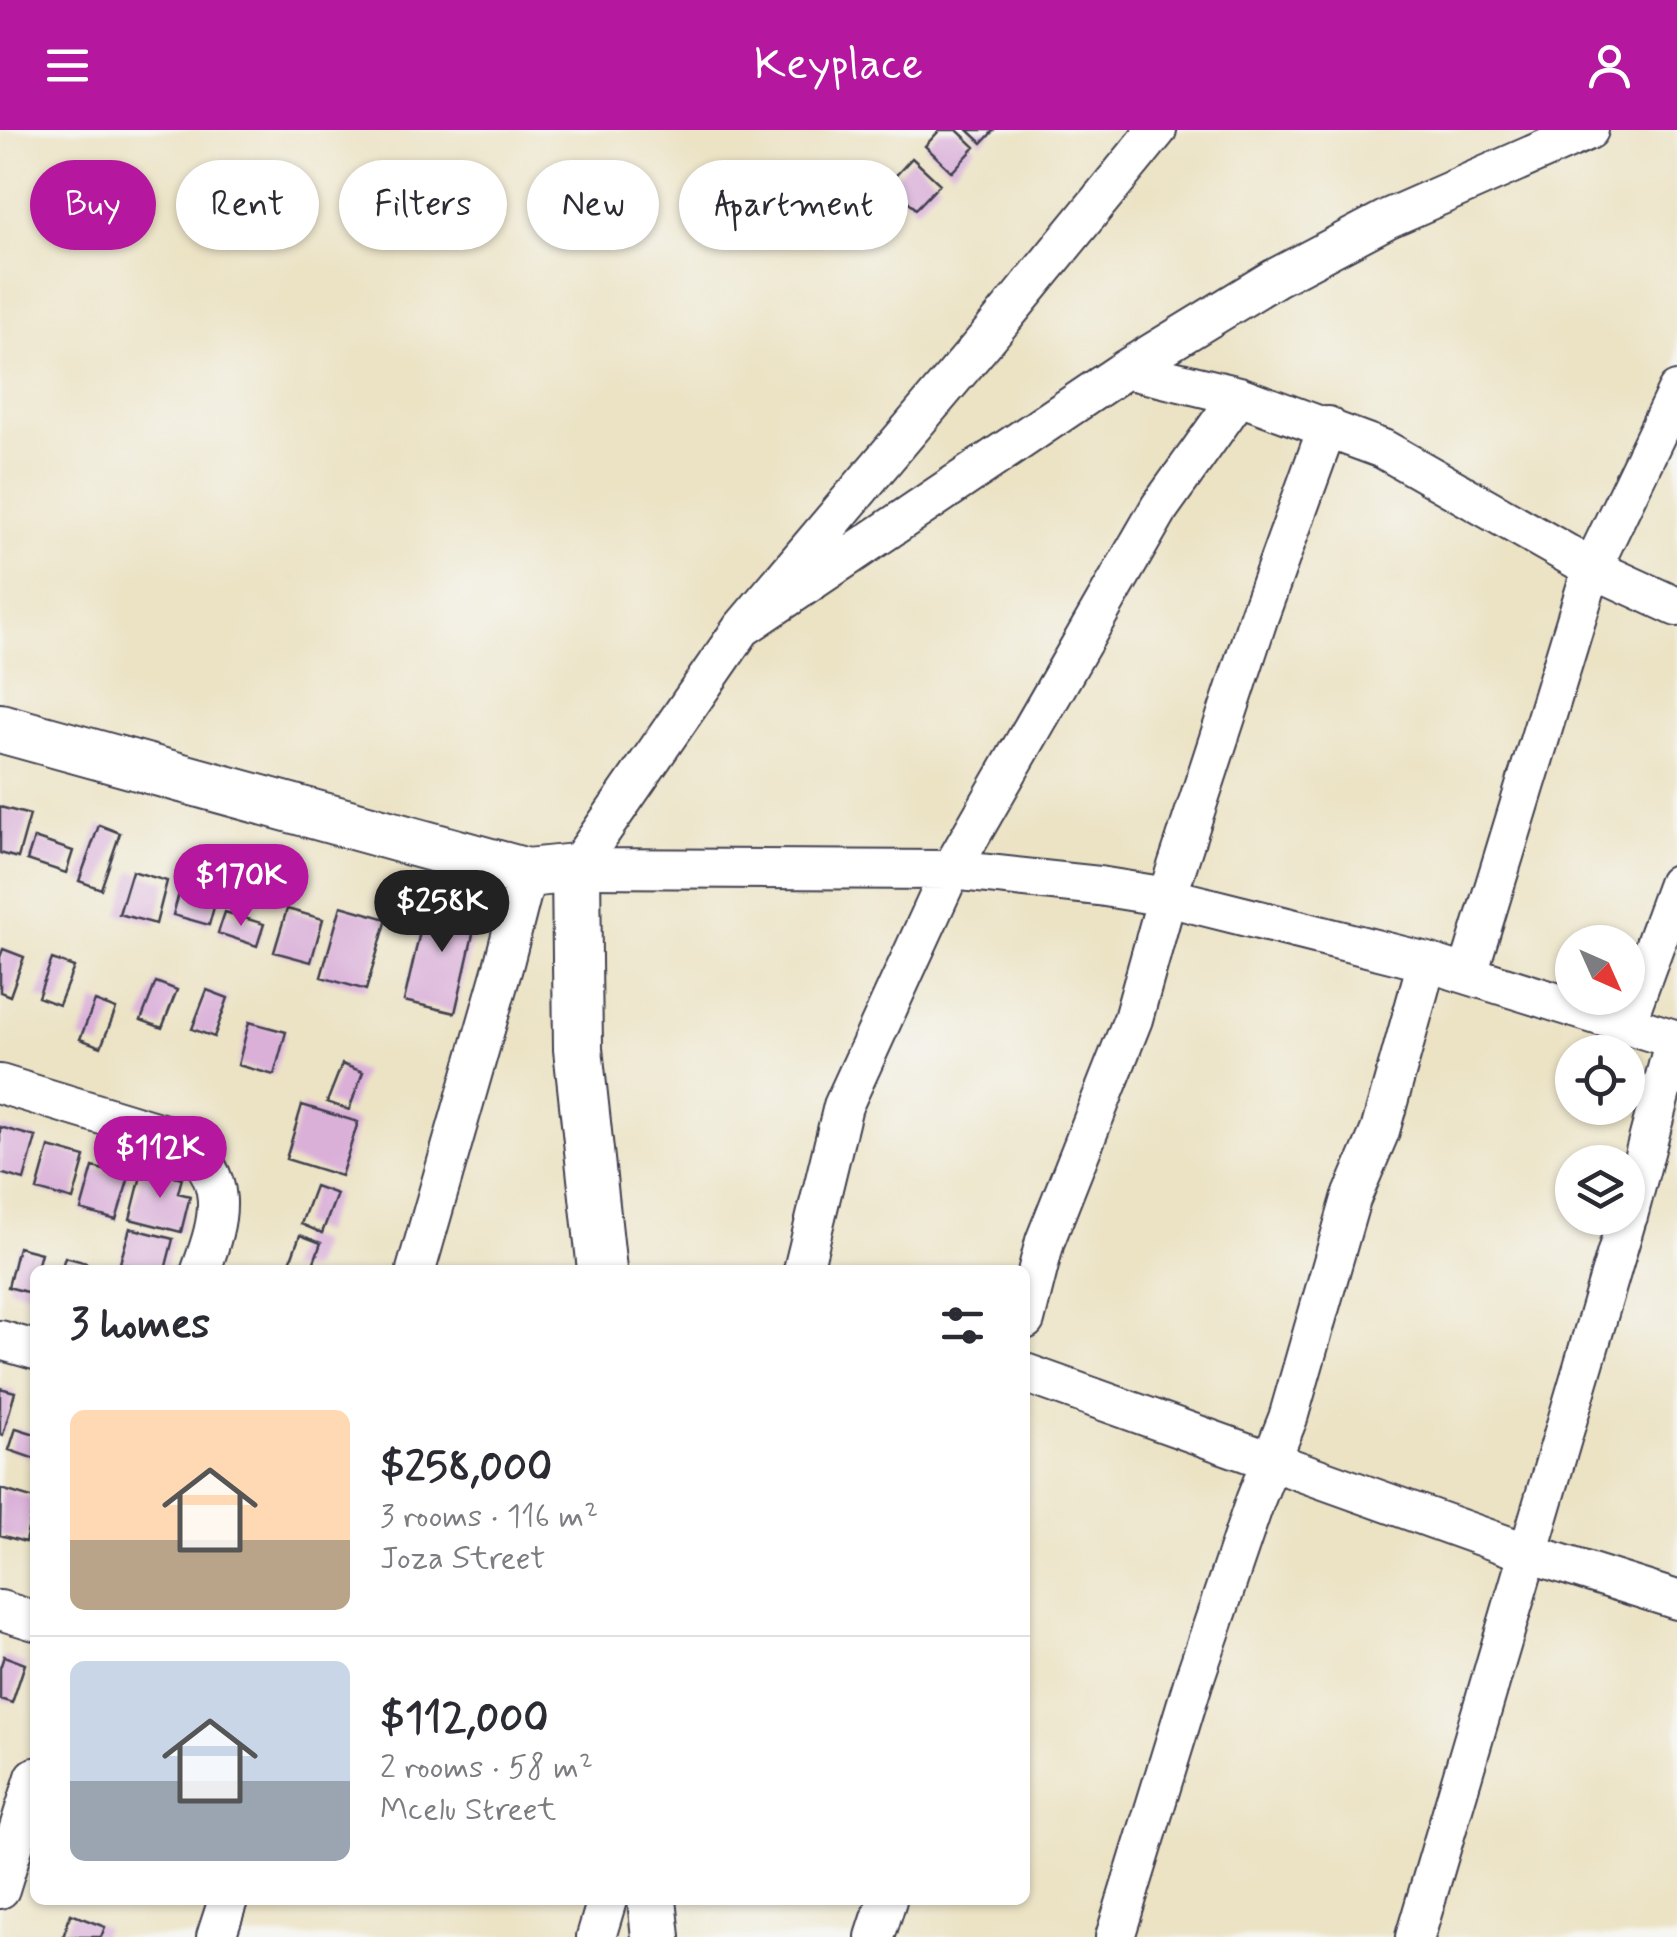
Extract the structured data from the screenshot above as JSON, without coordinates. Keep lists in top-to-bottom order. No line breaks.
{"north":"bottom right","page":{"header":"Keyplace","chip":["Buy","Rent","Filters","New","Apartment"],"price":["$170K","$258K","$112K"],"heading":"3 homes","list":[{"name":"$258,000","note":"3 rooms · 116 m² · Joza Street"},{"name":"$112,000","note":"2 rooms · 58 m² · Mcelu Street"}]}}
